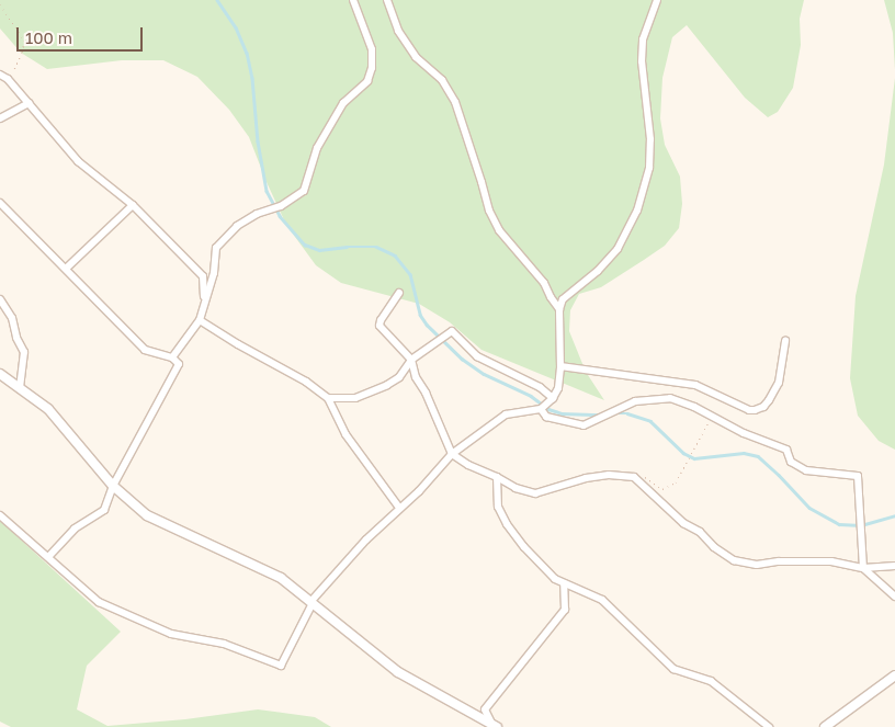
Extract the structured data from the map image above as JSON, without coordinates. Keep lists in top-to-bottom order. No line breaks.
{"scale_bar":"100 m"}
